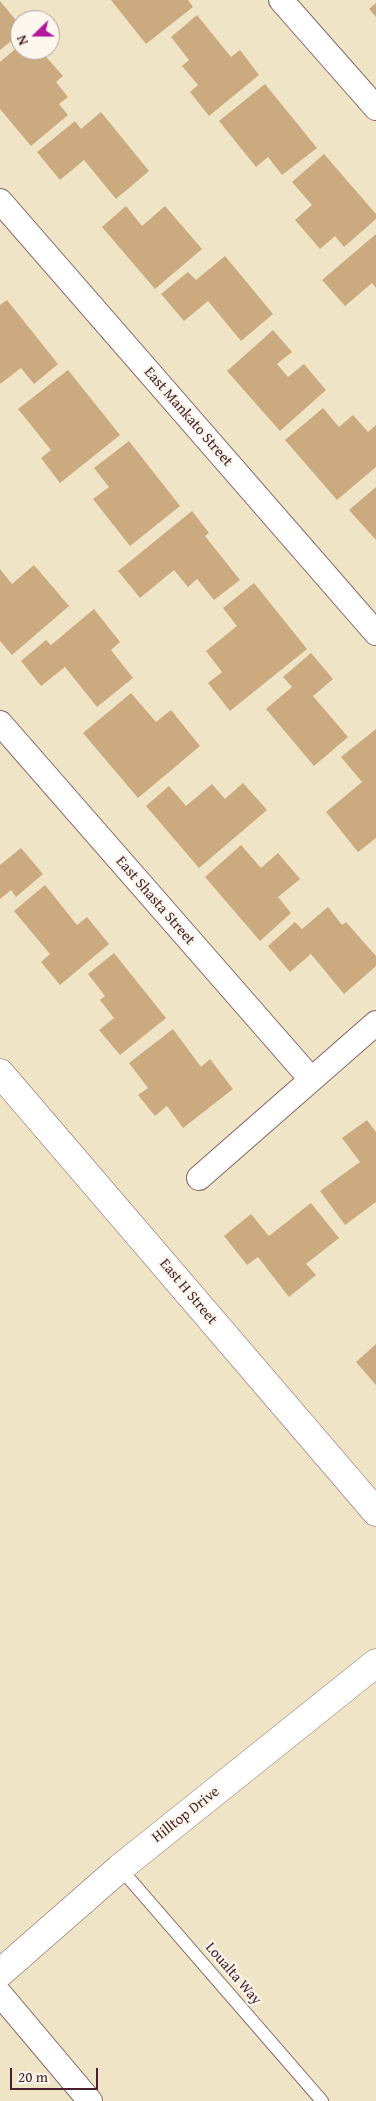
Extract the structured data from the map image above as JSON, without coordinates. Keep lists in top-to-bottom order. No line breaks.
{"streets":{"main road":["East H Street","Hilltop Drive"],"street":["East Mankato Street","East Shasta Street"],"lane":["Loualta Way"]},"crossings":[["Hilltop Drive","Loualta Way"]],"scale_bar":"20 m","north":"left"}
